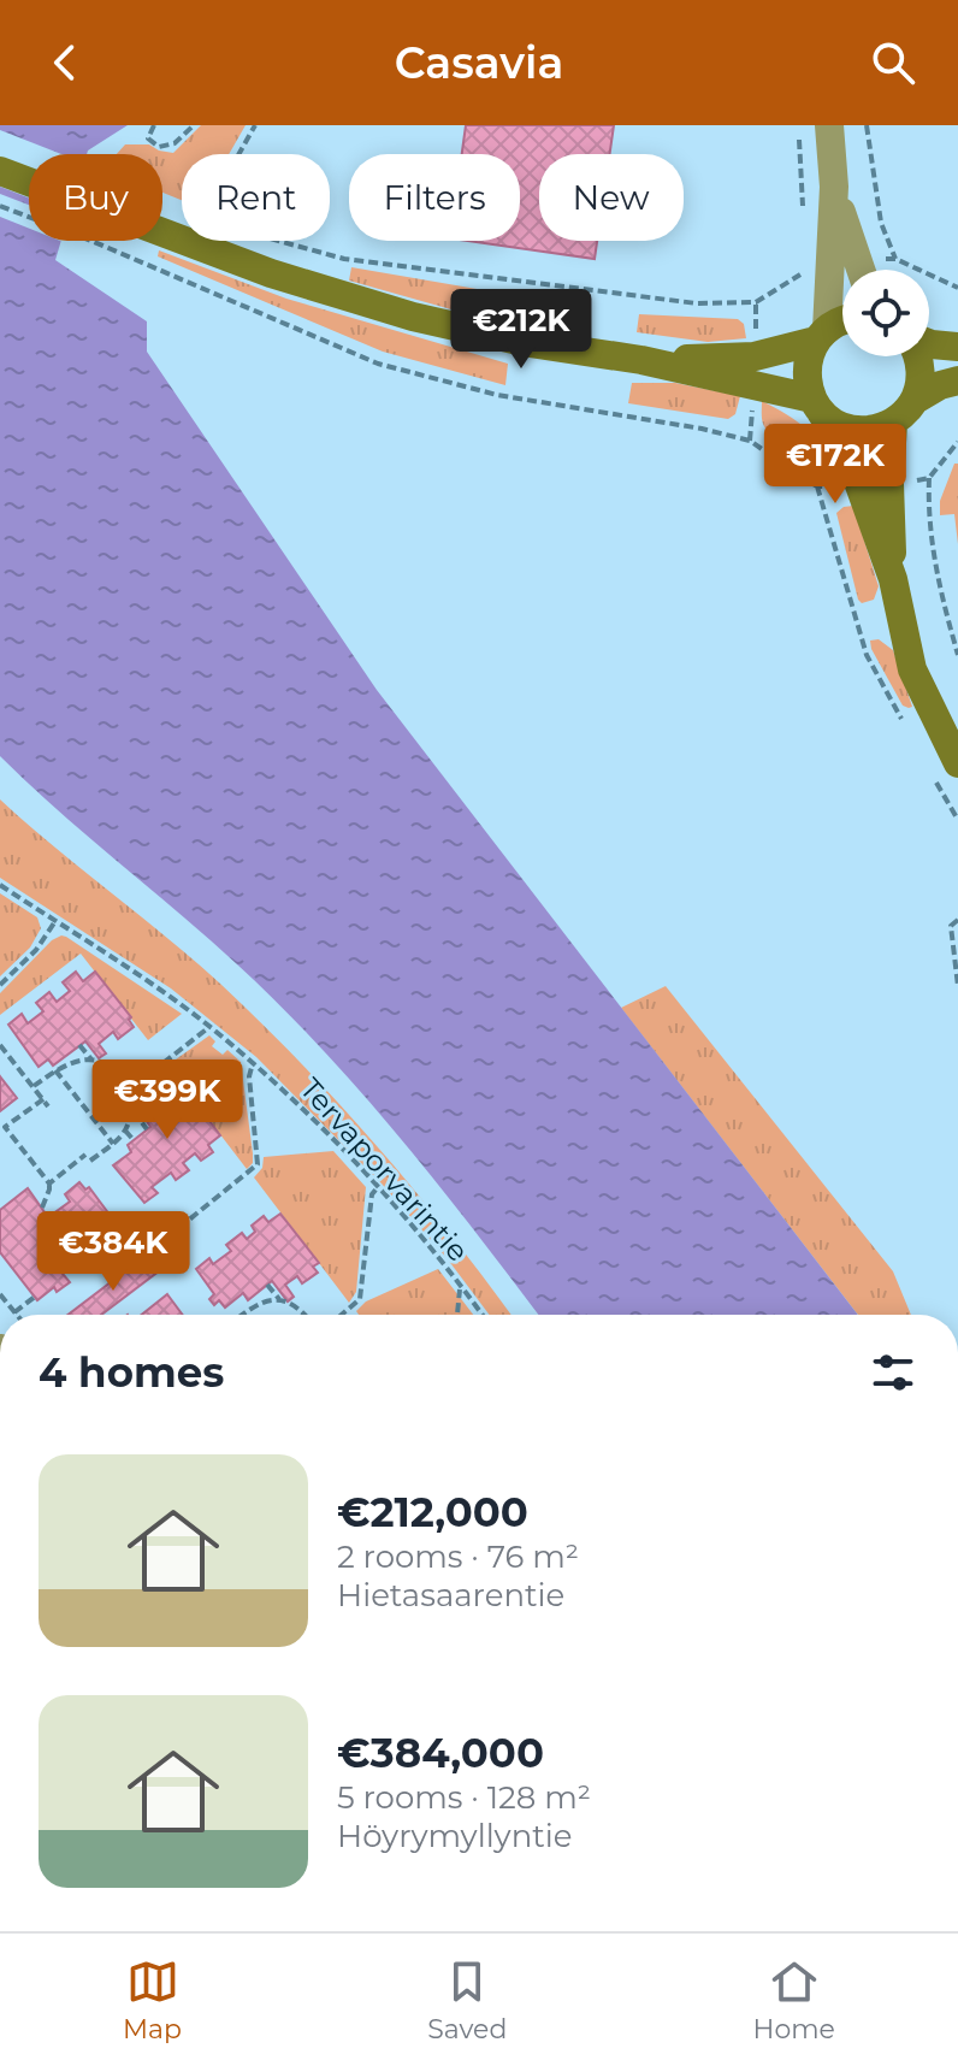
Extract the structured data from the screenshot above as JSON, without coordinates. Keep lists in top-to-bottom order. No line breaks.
{"streets":{"path":["Tervaporvarintie"]},"page":{"header":"Casavia","chip":["Buy","Rent","Filters","New"],"price":["€212K","€172K","€399K","€384K"],"heading":"4 homes","list":[{"name":"€212,000","note":"2 rooms · 76 m² · Hietasaarentie"},{"name":"€384,000","note":"5 rooms · 128 m² · Höyrymyllyntie"}],"tabs":["Map","Saved","Home"]}}
